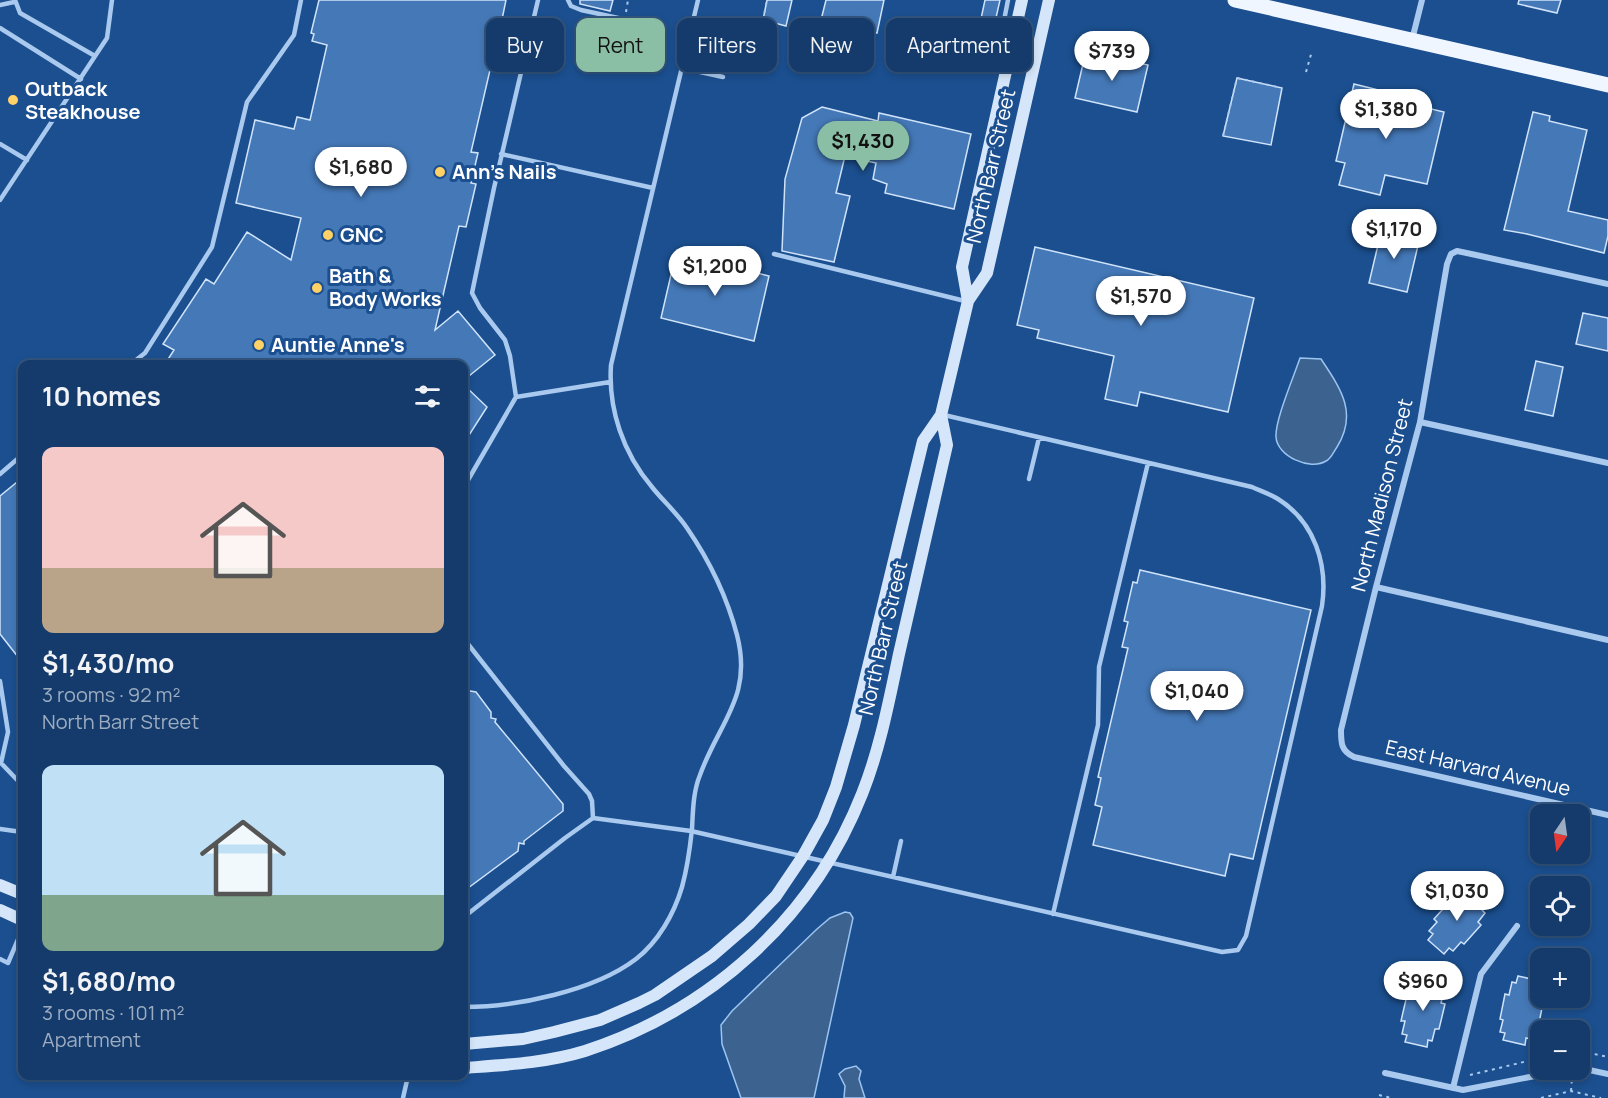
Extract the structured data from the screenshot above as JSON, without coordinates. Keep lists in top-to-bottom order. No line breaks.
{"streets":{"street":["North Barr Street","North Madison Street","East Harvard Avenue"]},"crossings":[["North Madison Street","East Harvard Avenue"]],"places":["Outback Steakhouse","Ann's Nails","GNC","Bath & Body Works","Auntie Anne's"],"north":"bottom","page":{"chip":["Buy","Rent","Filters","New","Apartment"],"price":["$739","$1,380","$1,430","$1,680","$1,170","$1,200","$1,570","$1,040","$1,030","$960"],"heading":"10 homes","list":[{"name":"$1,430/mo","note":"3 rooms · 92 m² · North Barr Street"},{"name":"$1,680/mo","note":"3 rooms · 101 m² · Apartment"}],"map_buttons":["+","−"]}}
